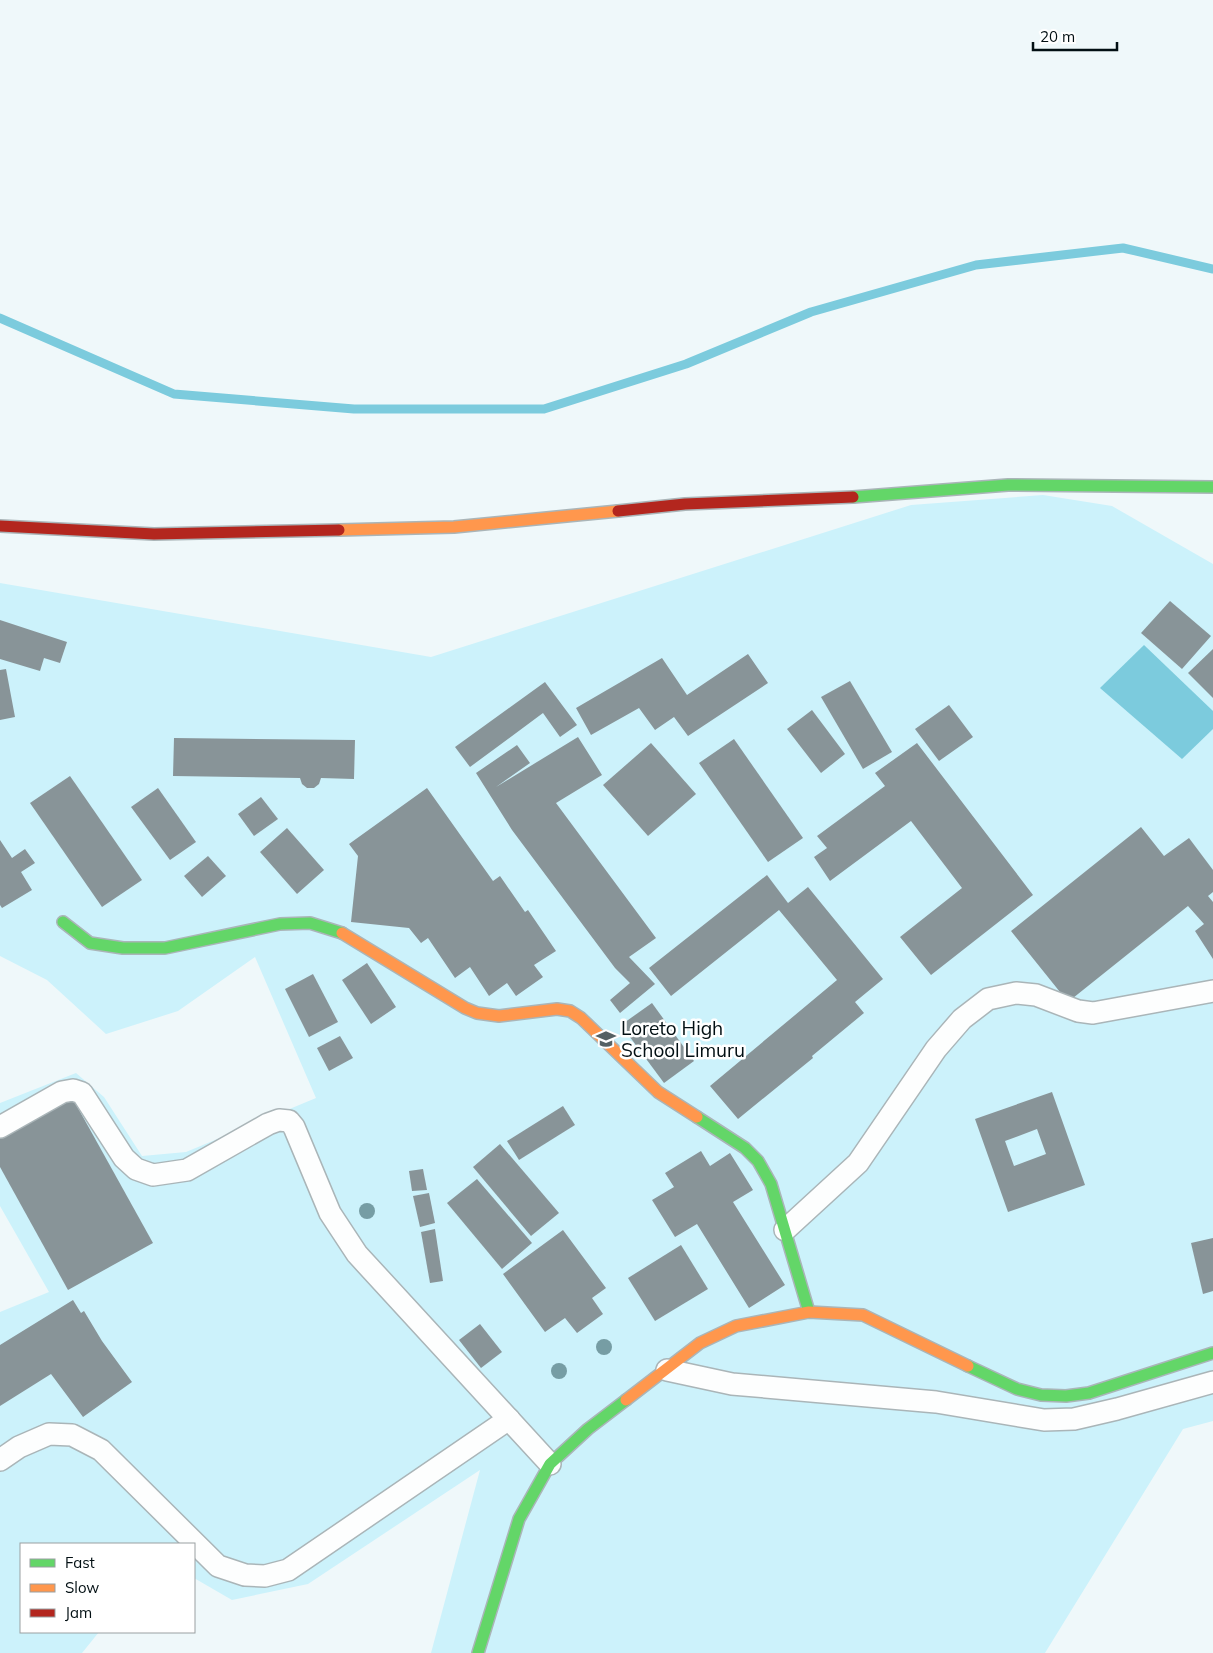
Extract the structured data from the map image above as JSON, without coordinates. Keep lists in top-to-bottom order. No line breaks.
{"places":{"school or university":["Loreto High School Limuru"]},"legend":["Fast","Slow","Jam"],"scale_bar":"20 m"}
